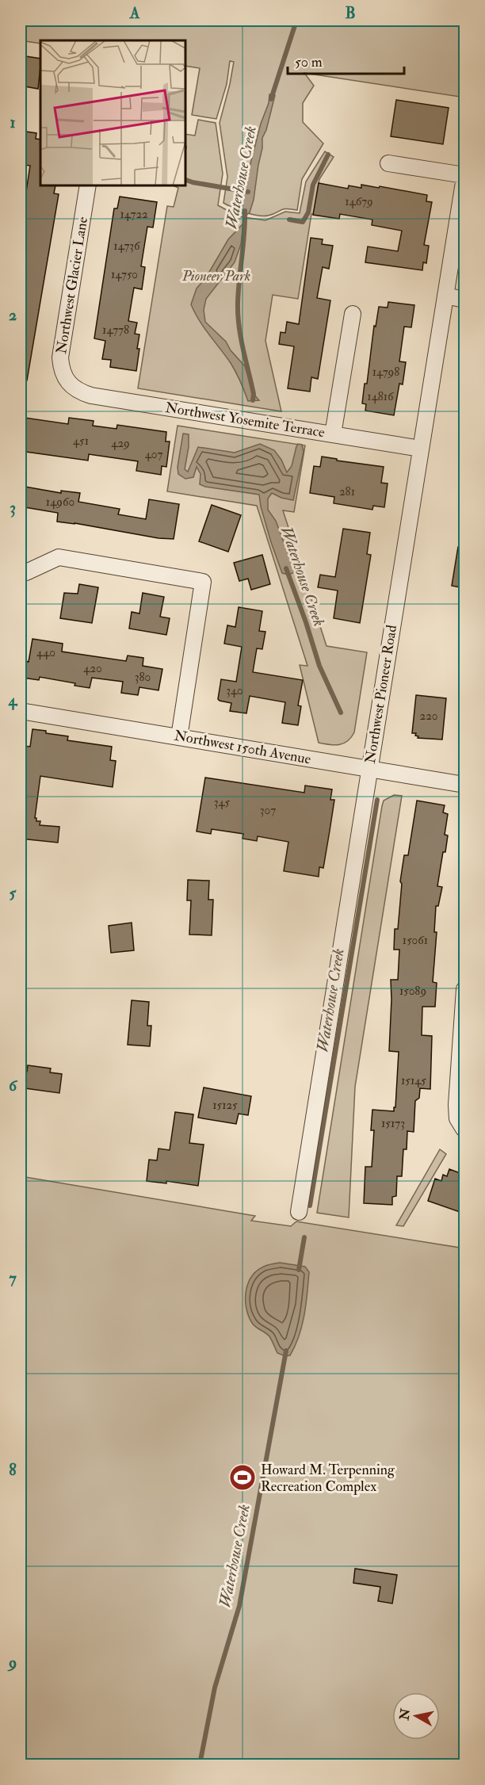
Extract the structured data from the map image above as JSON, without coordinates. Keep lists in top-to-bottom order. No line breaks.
{"streets":{"street":["Northwest Glacier Lane","Northwest Yosemite Terrace","Northwest Pioneer Road","Northwest 150th Avenue"]},"crossings":[["Northwest Glacier Lane","Northwest Yosemite Terrace"],["Northwest Yosemite Terrace","Northwest Pioneer Road"],["Northwest Pioneer Road","Northwest 150th Avenue"]],"water":["Waterhouse Creek"],"parks":["Pioneer Park"],"places":{"sports":["Howard M. Terpenning Recreation Complex"]},"house_numbers":["14679","14722","14736","14750","14778","14798","14816","451","429","407","281","14960","440","420","380","340","220","345","307","15061","15089","15145","15125","15173"],"scale_bar":"50 m","north":"left","grid":{"columns":["A","B"],"rows":["1","2","3","4","5","6","7","8","9"]}}
